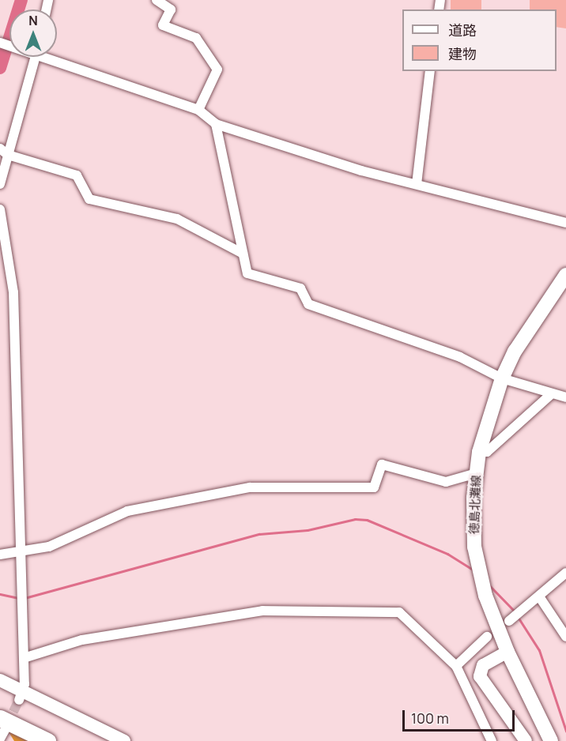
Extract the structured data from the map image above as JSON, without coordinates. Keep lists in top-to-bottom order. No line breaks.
{"streets":{"main road":["徳島北灘線"]},"legend":["道路","建物"],"scale_bar":"100 m","north":"top"}
